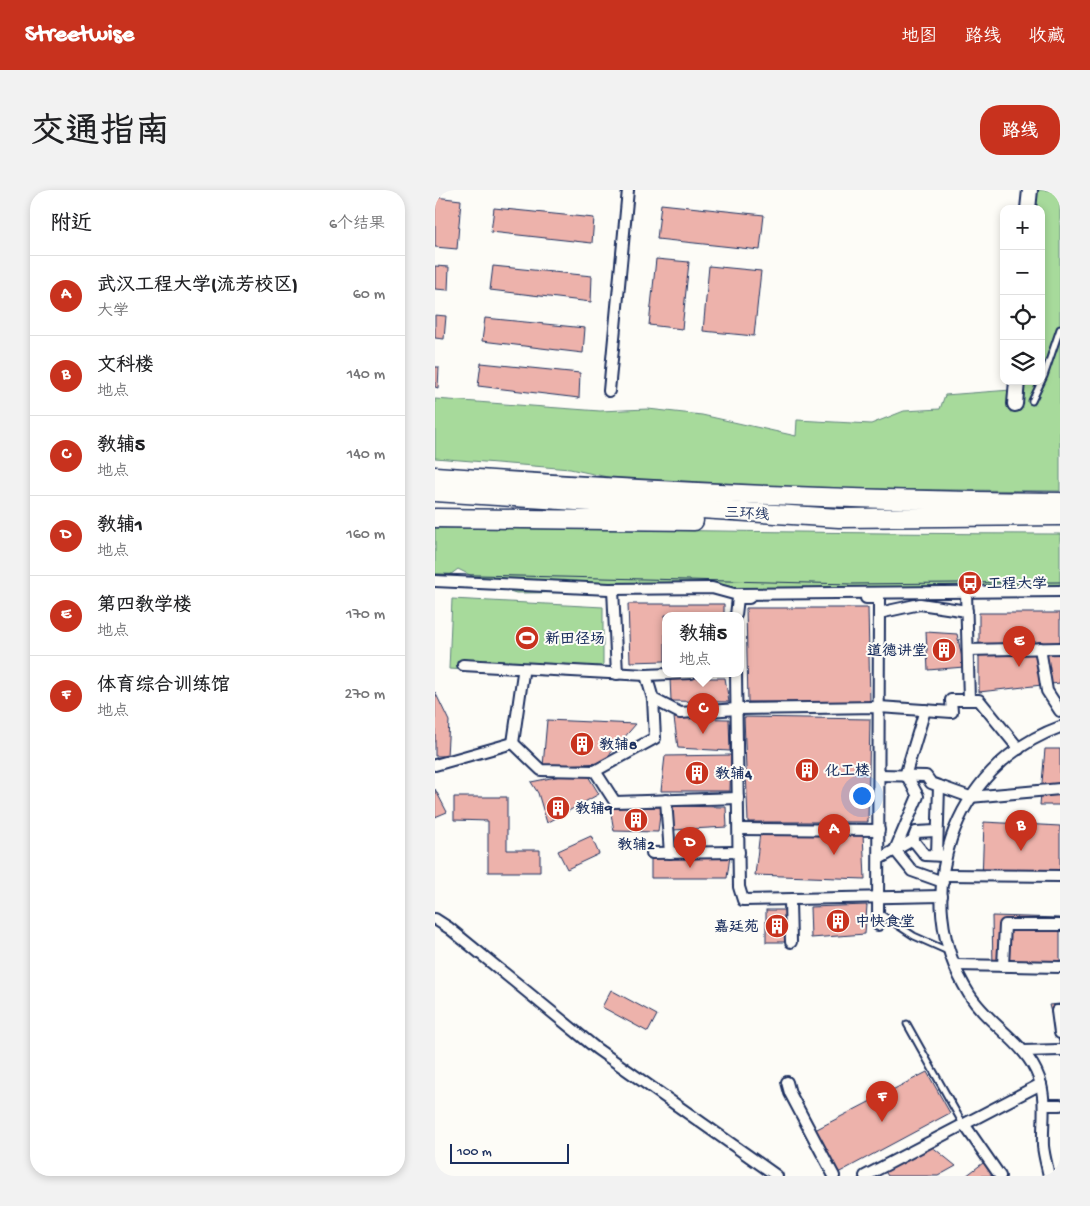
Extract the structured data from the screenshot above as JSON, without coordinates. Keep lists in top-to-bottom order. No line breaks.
{"streets":{"highway":["三环线"]},"places":{"bus stop":["工程大学"],"sports":["新田径场"],"building":["道德讲堂","教辅8","化工楼","教辅4","教辅9","教辅2","中快食堂","嘉廷苑"]},"scale_bar":"100 m","page":{"header":"Streetwise","nav":["地图","路线","收藏"],"title":"交通指南","buttons":"路线","heading":["附近","6个结果"],"map_buttons":["+","−"],"list":[{"mark":"A","name":"武汉工程大学(流芳校区)","note":"大学","value":"60 m"},{"mark":"B","name":"文科楼","note":"地点","value":"140 m"},{"mark":"C","name":"教辅5","note":"地点","value":"140 m"},{"mark":"D","name":"教辅1","note":"地点","value":"160 m"},{"mark":"E","name":"第四教学楼","note":"地点","value":"170 m"},{"mark":"F","name":"体育综合训练馆","note":"地点","value":"270 m"}],"popup":["教辅5","地点"],"pins":["E","C","B","A","D","F"],"scale":"100 m"}}
